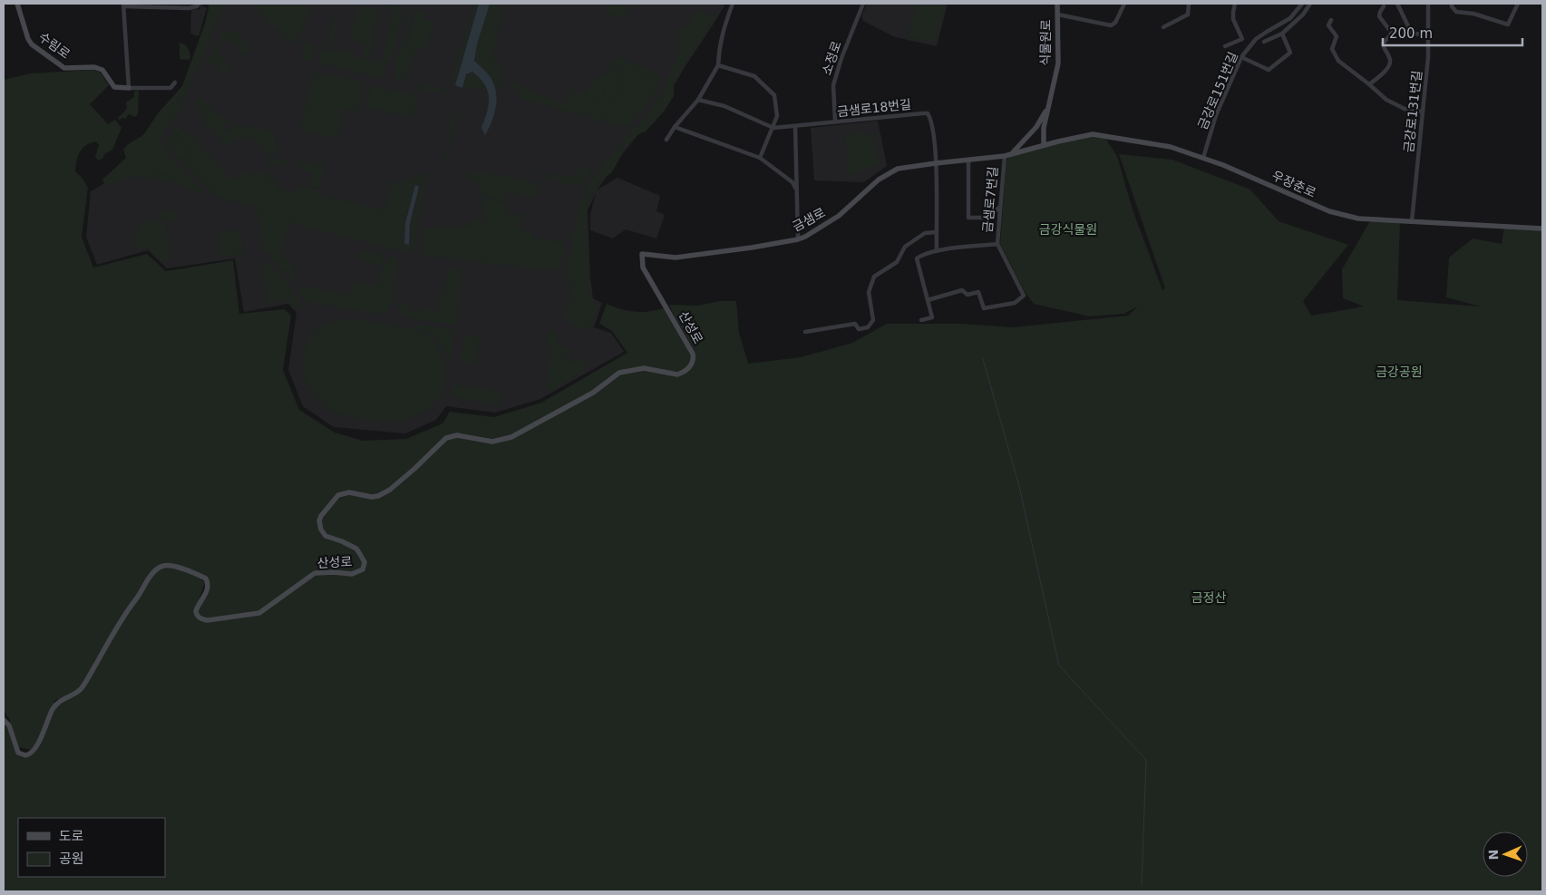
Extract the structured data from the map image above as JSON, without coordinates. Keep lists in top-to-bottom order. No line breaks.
{"streets":{"main road":["식물원로","수림로","우장춘로","금샘로","산성로"],"street":["소정로","금강로151번길","금샘로18번길","금강로131번길","금샘로7번길"]},"crossings":[["식물원로","우장춘로"],["식물원로","금샘로"],["소정로","금샘로18번길"],["금강로151번길","우장춘로"],["금샘로18번길","금샘로"],["금강로131번길","우장춘로"],["우장춘로","금샘로"],["금샘로7번길","금샘로"],["금샘로","산성로"]],"parks":["금강식물원","금강공원","금정산"],"legend":["도로","공원"],"scale_bar":"200 m","north":"left"}
